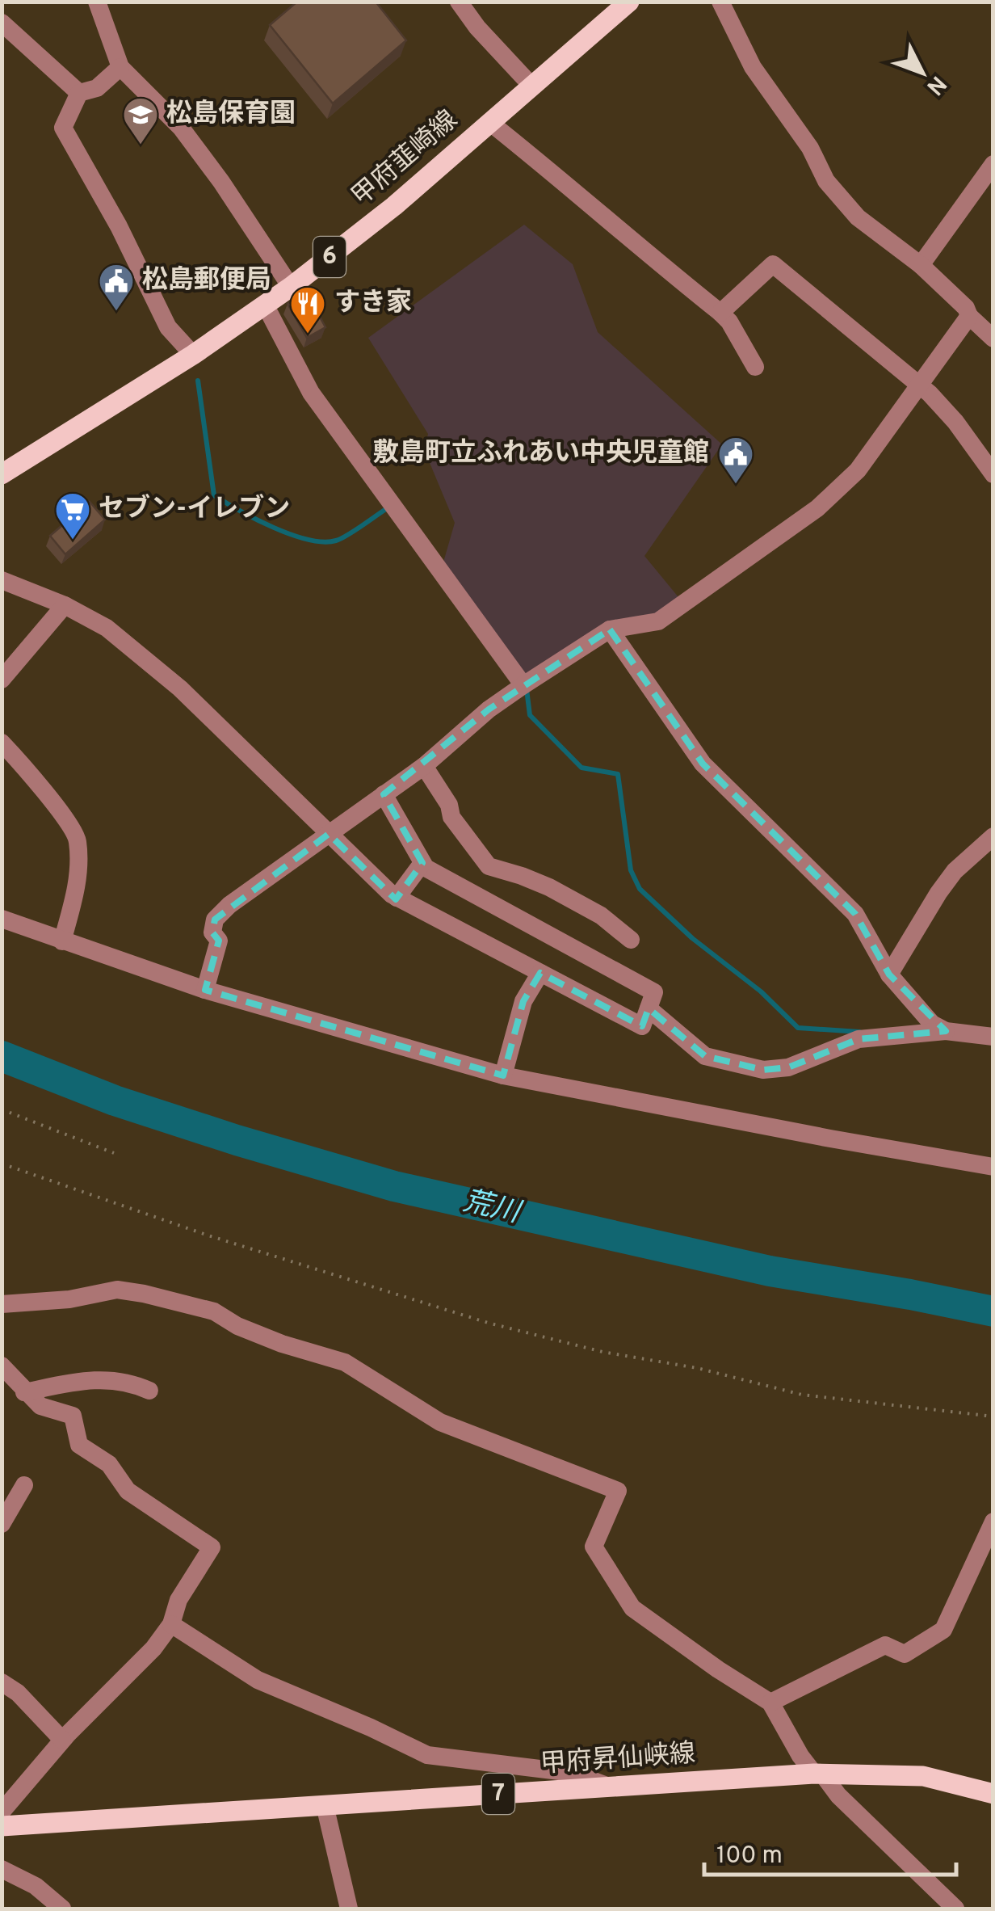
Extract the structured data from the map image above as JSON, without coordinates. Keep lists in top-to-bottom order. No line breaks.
{"streets":{"main road":["甲府韮崎線","6","甲府昇仙峡線","7"]},"water":["荒川"],"places":{"school or university":["松島保育園"],"public building":["松島郵便局","敷島町立ふれあい中央児童館"],"restaurant":["すき家"],"supermarket":["セブン-イレブン"]},"scale_bar":"100 m","north":"bottom right"}
